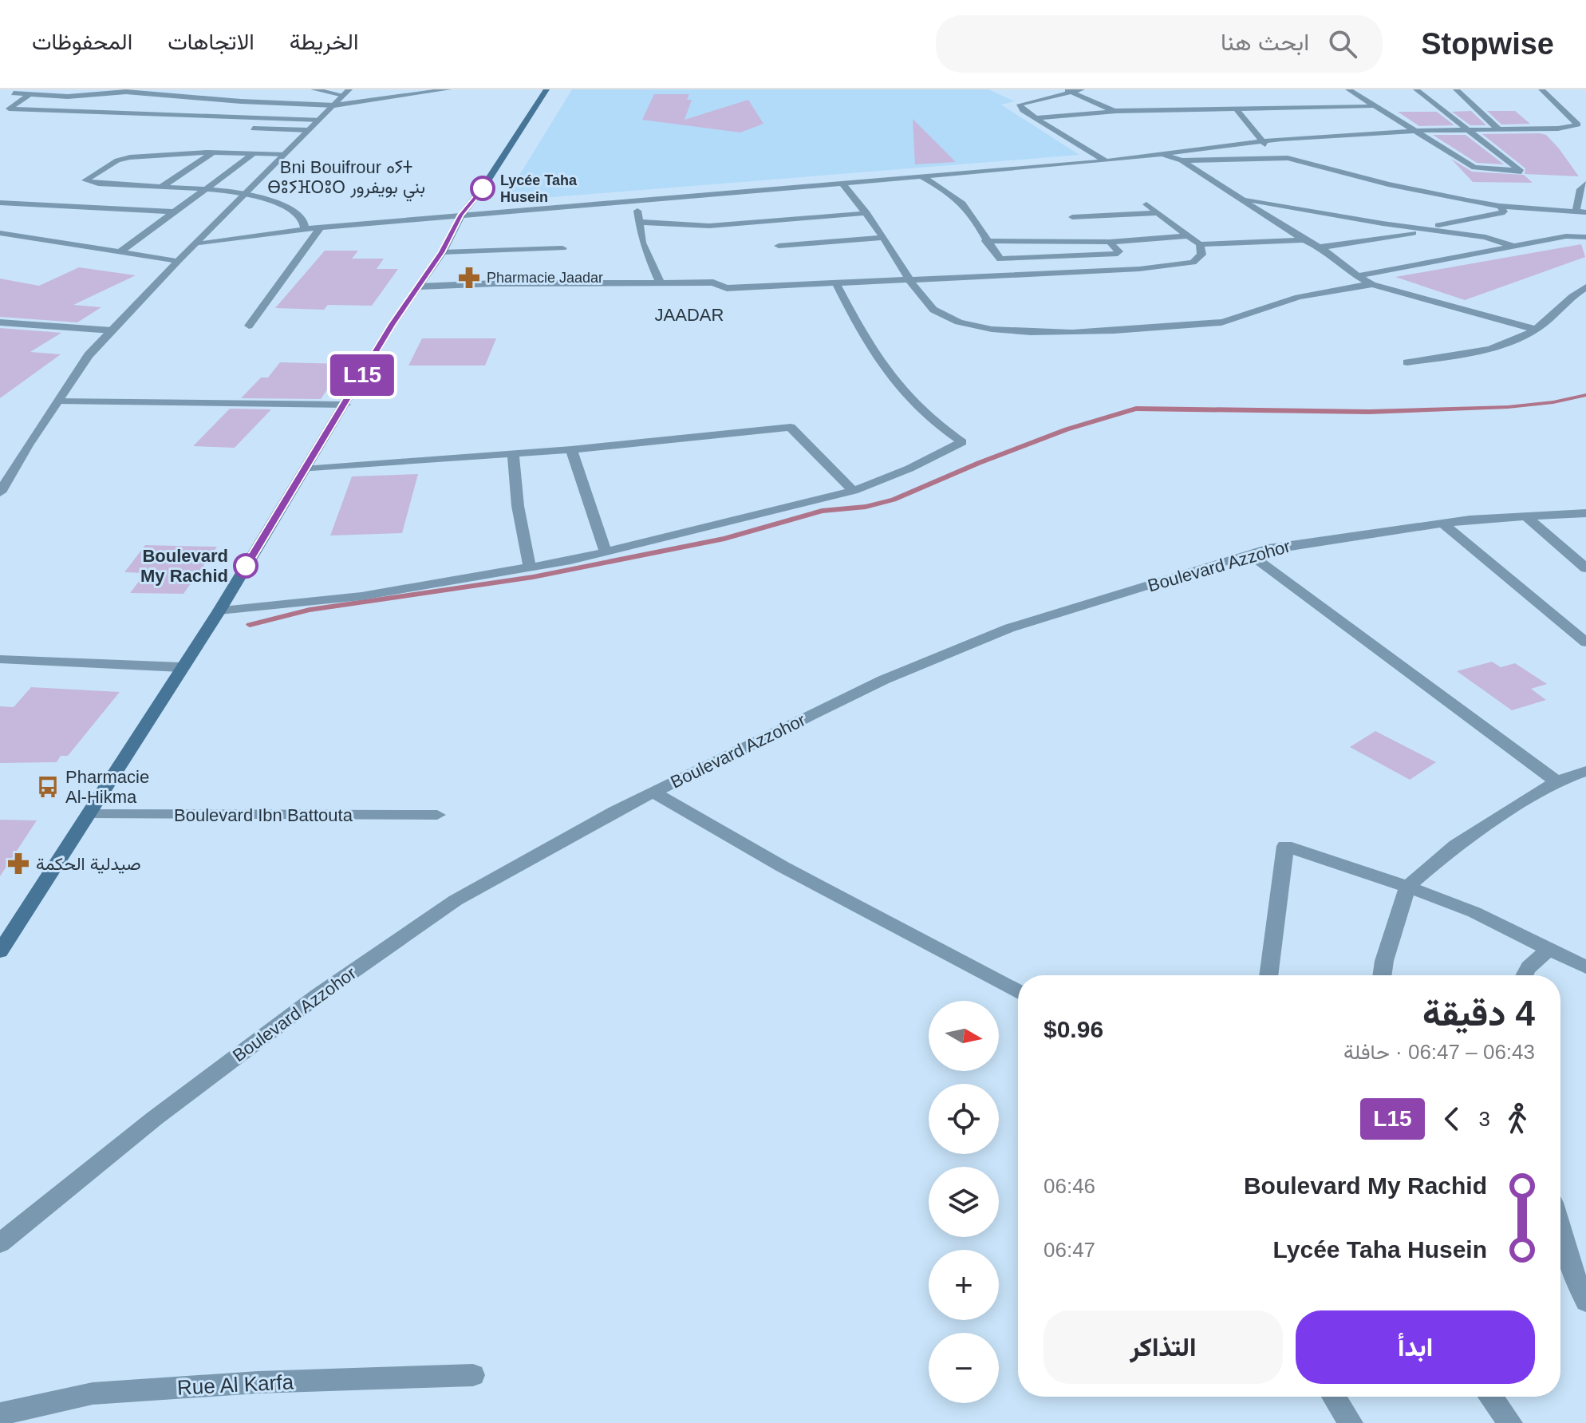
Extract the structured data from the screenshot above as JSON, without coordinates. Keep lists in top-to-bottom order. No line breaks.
{"streets":{"street":["Boulevard Azzohor","Boulevard Ibn Battouta","Rue Al Karfa"]},"districts":["Bni Bouifrour ⴰⵢⵜ ⴱⵓⵢⴼⵔⵓⵔ بني بويفرور","JAADAR"],"places":{"other":["Lycée Taha Husein","Boulevard My Rachid"],"pharmacy":["Pharmacie Jaadar","صيدلية الحكمة"],"bus stop":["Pharmacie Al-Hikma"]},"lines":["bus line L15"],"north":"right","page":{"header":"Stopwise","search":"ابحث هنا","nav":["الخريطة","الاتجاهات","المحفوظات"],"on_map":"L15","heading":["4 دقيقة","06:43 – 06:47 · حافلة","$0.96"],"map_buttons":["+","−"],"legs":["3","L15"],"list":[{"name":"Boulevard My Rachid","value":"06:46"},{"name":"Lycée Taha Husein","value":"06:47"}],"buttons":["ابدأ","التذاكر"]}}
